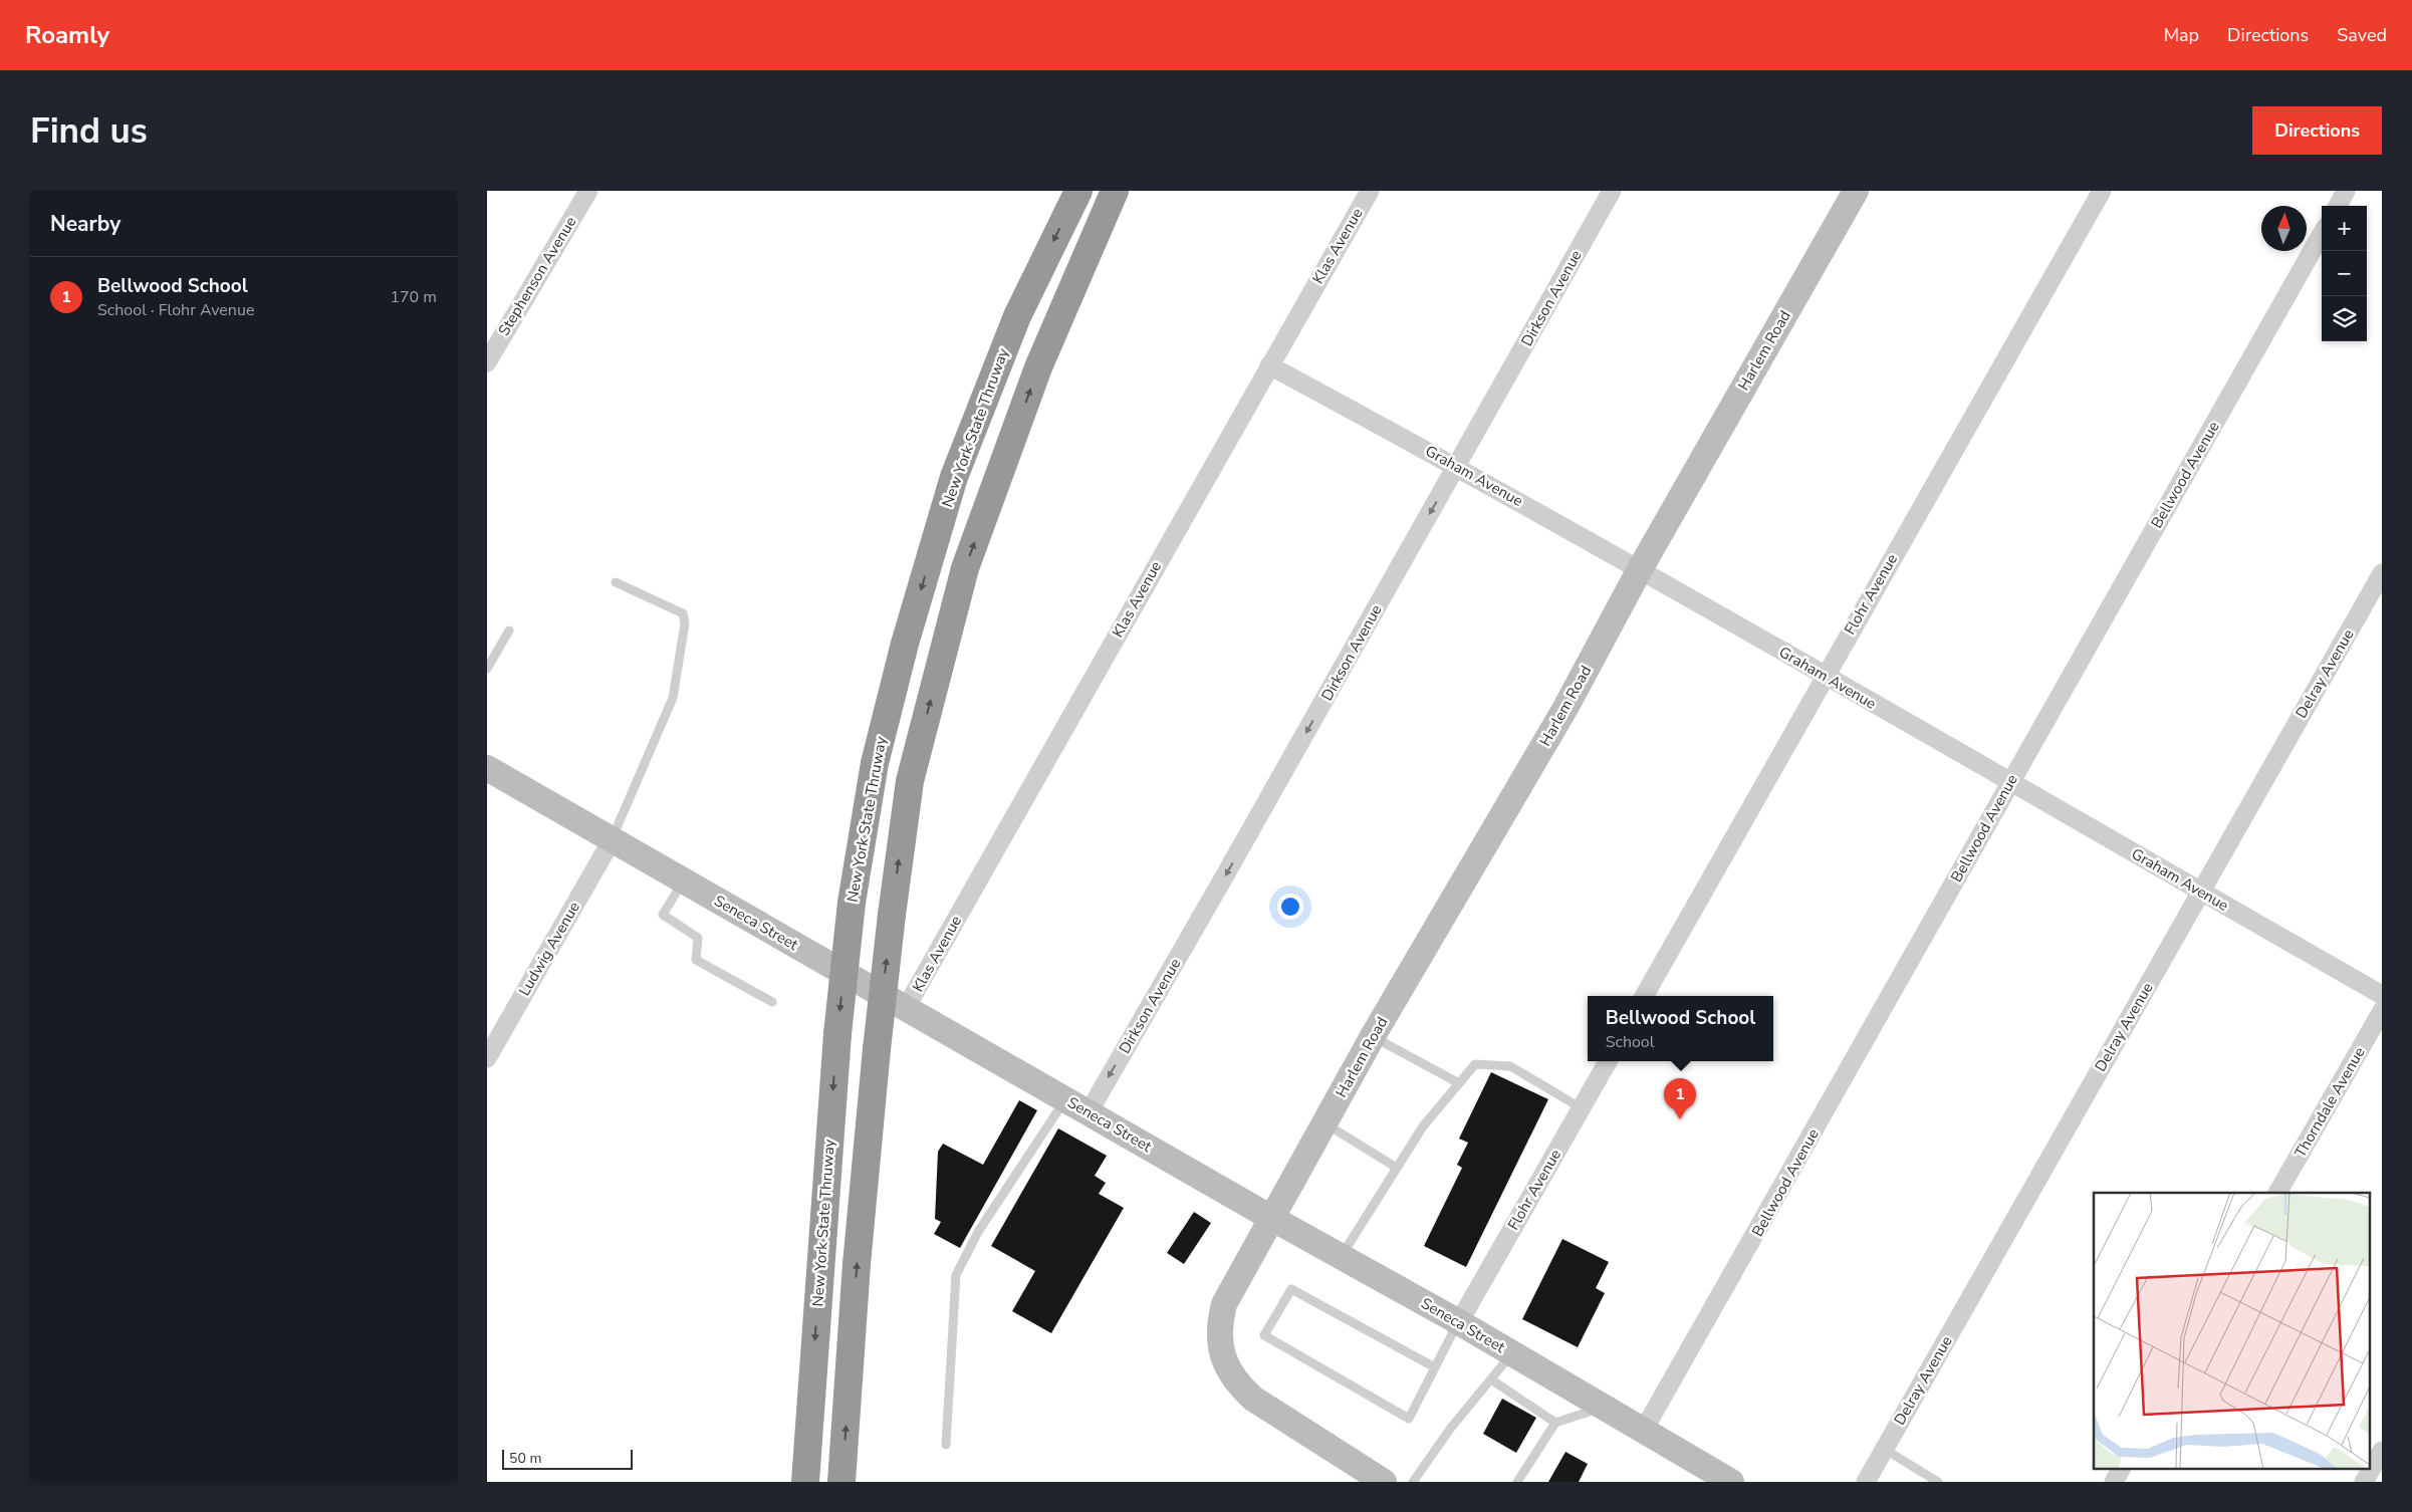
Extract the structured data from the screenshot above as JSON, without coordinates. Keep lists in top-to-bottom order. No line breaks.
{"streets":{"highway":["New York State Thruway"],"main road":["Harlem Road","Seneca Street"],"street":["Klas Avenue","Stephenson Avenue","Dirkson Avenue","Bellwood Avenue","Graham Avenue","Flohr Avenue","Delray Avenue","Ludwig Avenue","Thorndale Avenue"]},"crossings":[["Klas Avenue","Graham Avenue"],["Klas Avenue","Seneca Street"],["Dirkson Avenue","Graham Avenue"],["Dirkson Avenue","Seneca Street"],["Harlem Road","Graham Avenue"],["Harlem Road","Seneca Street"],["Bellwood Avenue","Graham Avenue"],["Bellwood Avenue","Seneca Street"],["Graham Avenue","Flohr Avenue"],["Graham Avenue","Delray Avenue"],["Flohr Avenue","Seneca Street"],["Seneca Street","Ludwig Avenue"]],"one_way":["Dirkson Avenue"],"scale_bar":"50 m","north":"top","page":{"header":"Roamly","nav":["Map","Directions","Saved"],"buttons":"Directions","title":"Find us","heading":"Nearby","map_buttons":["+","−"],"list":[{"mark":"1","name":"Bellwood School","note":"School · Flohr Avenue","value":"170 m"}],"popup":["Bellwood School","School"],"pins":"1","scale":"50 m"}}
